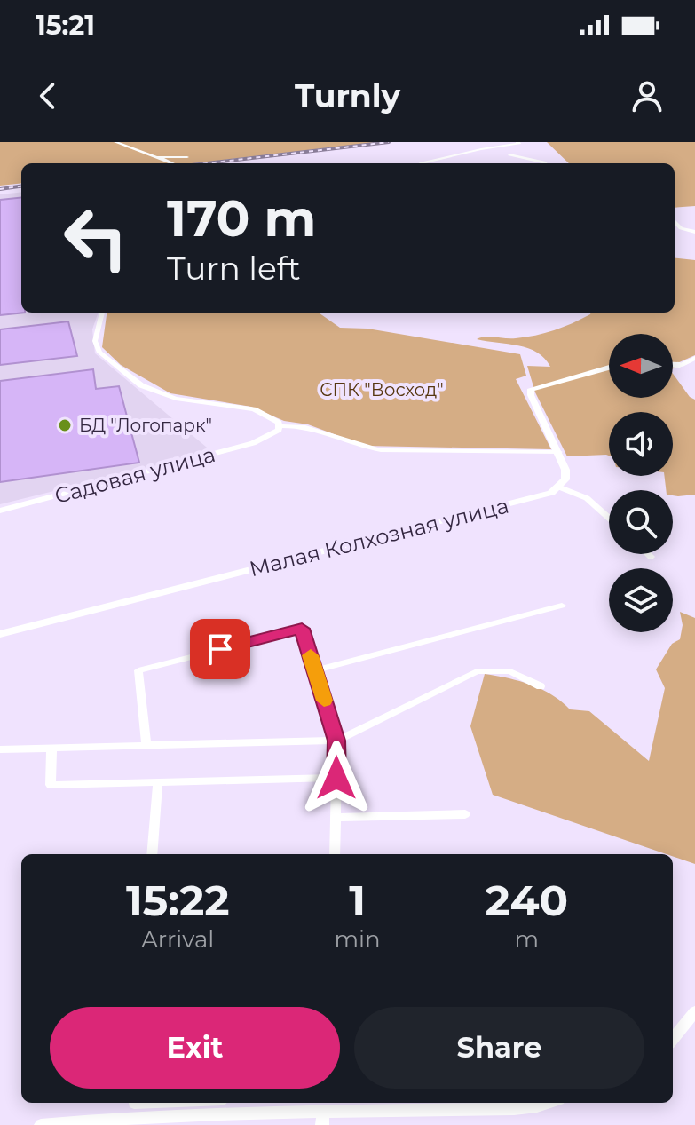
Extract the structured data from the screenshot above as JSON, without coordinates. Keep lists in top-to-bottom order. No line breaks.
{"streets":{"street":["Садовая улица","Малая Колхозная улица"]},"parks":["СПК \"Восход\""],"places":["БД \"Логопарк\""],"north":"left","page":{"status":"15:21","header":"Turnly","turn":["170 m","Turn left"],"eta":["15:22","Arrival","1","min","240","m"],"buttons":["Exit","Share"]}}
